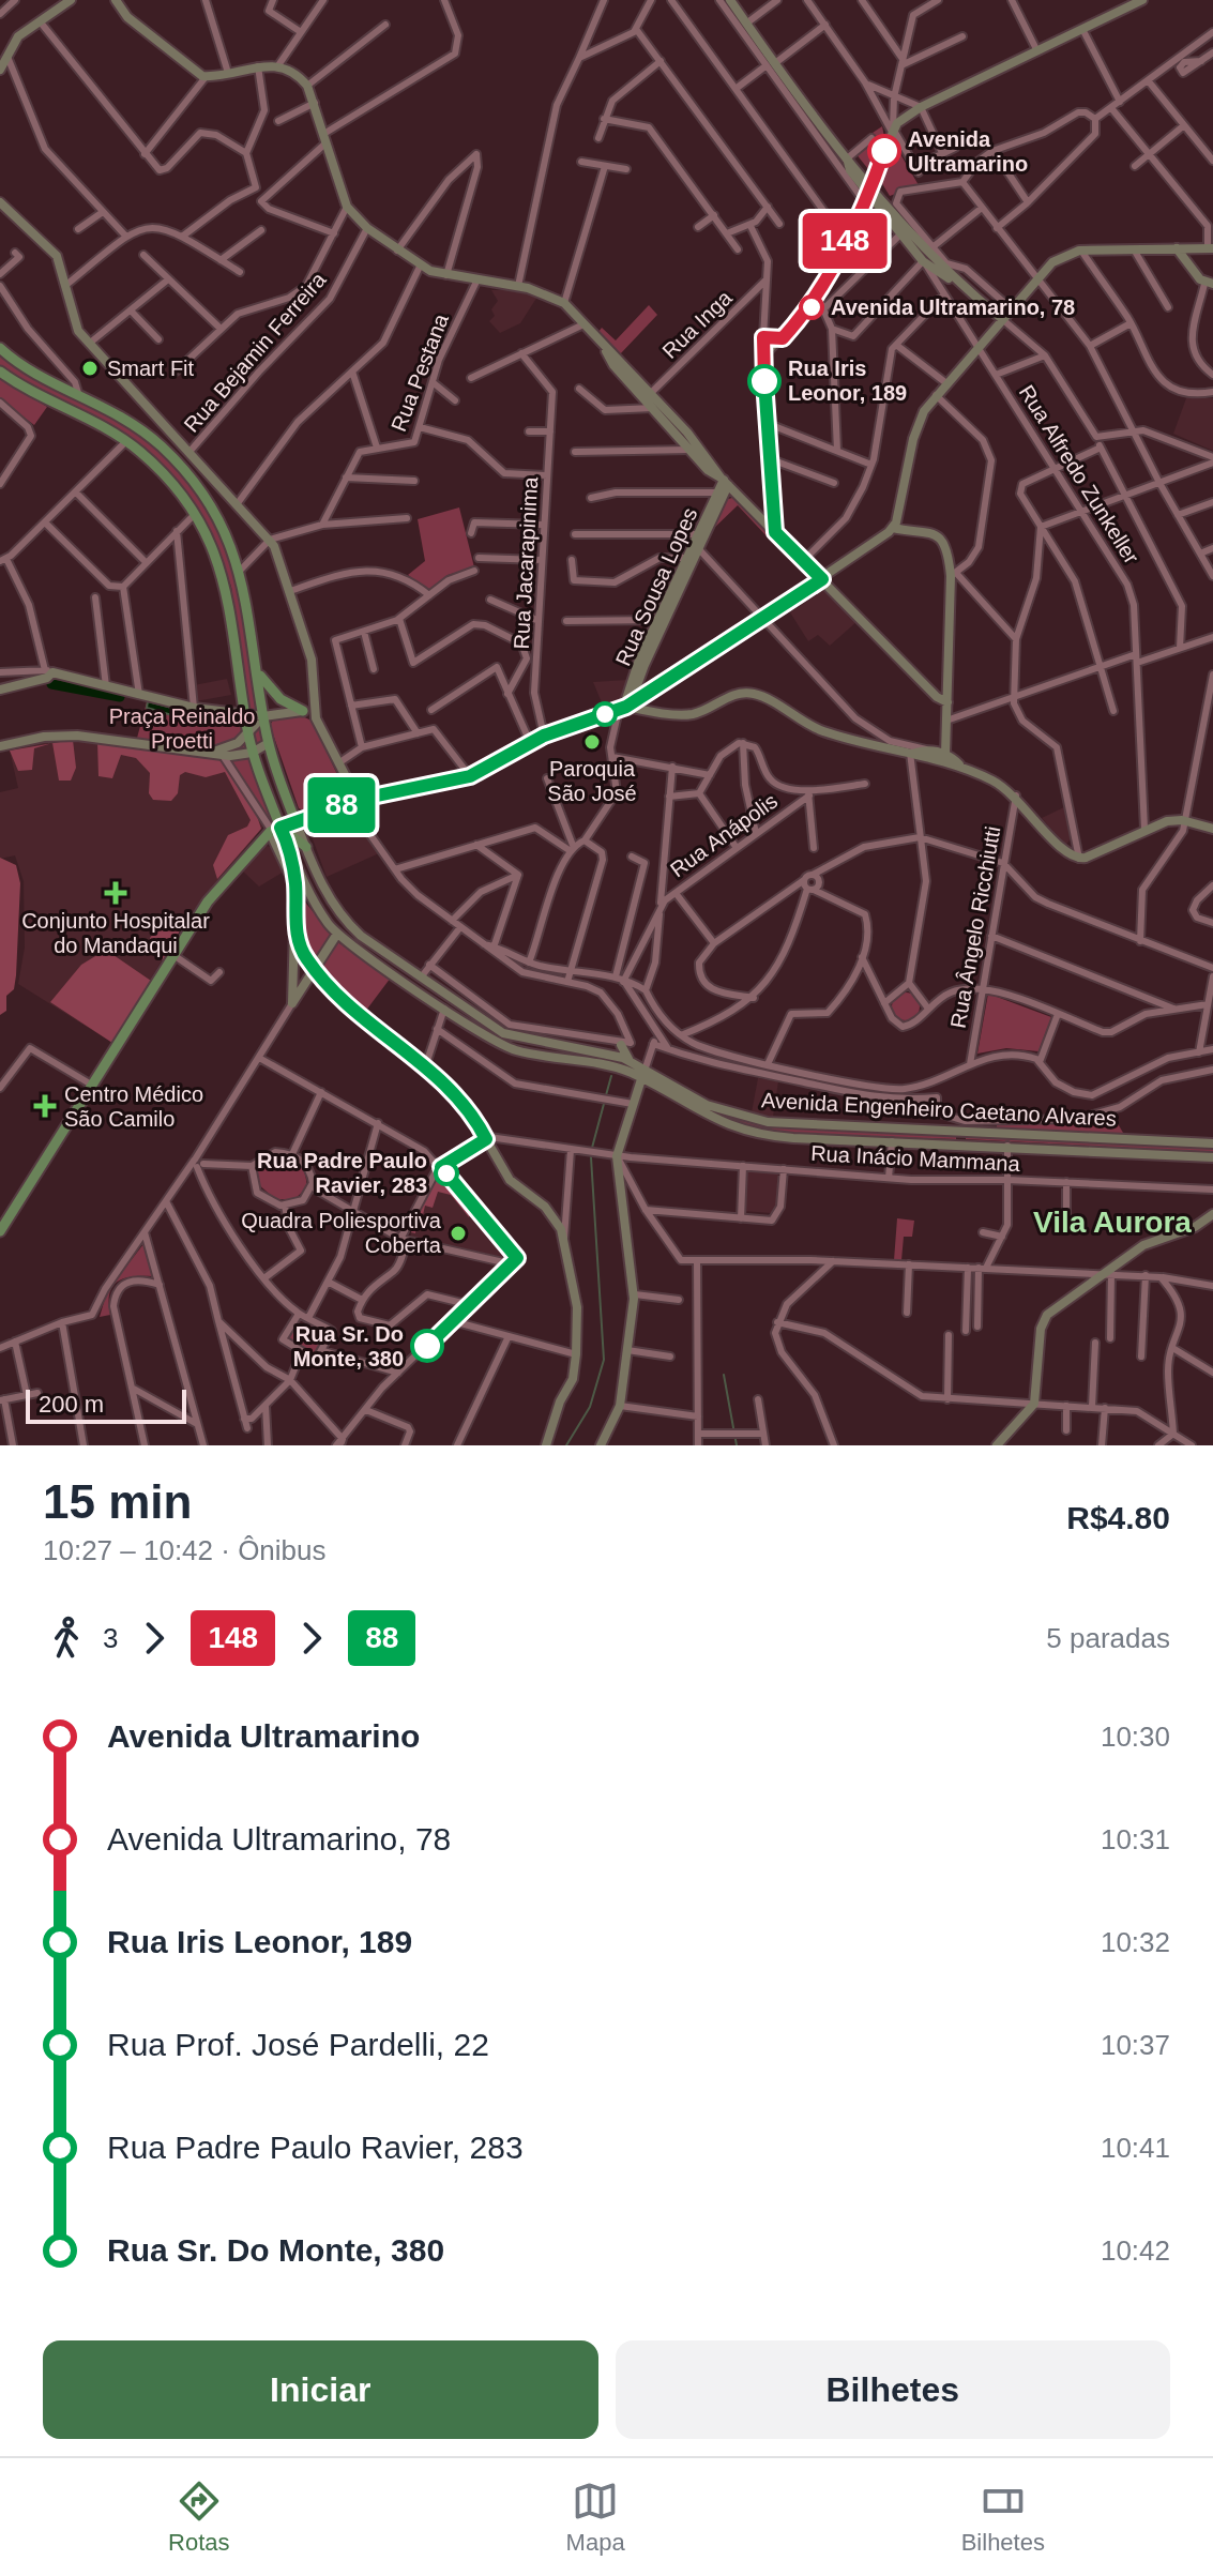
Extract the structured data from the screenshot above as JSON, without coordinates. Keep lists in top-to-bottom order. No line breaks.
{"streets":{"main road":["Avenida Engenheiro Caetano Alvares"],"street":["Rua Inga","Rua Bejamin Ferreira","Rua Pestana","Rua Alfredo Zunkeller","Rua Jacarapinima","Rua Sousa Lopes","Rua Anápolis","Rua Ângelo Ricchiutti","Rua Inácio Mammana"]},"districts":["Vila Aurora"],"parks":["Praça Reinaldo Proetti"],"places":{"other":["Avenida Ultramarino","Avenida Ultramarino, 78","Smart Fit","Rua Iris Leonor, 189","Paroquia São José","Rua Padre Paulo Ravier, 283","Quadra Poliesportiva Coberta","Rua Sr. Do Monte, 380"],"health":["Conjunto Hospitalar do Mandaqui","Centro Médico São Camilo"]},"lines":["bus line 148","bus line 88"],"scale_bar":"200 m","page":{"on_map":["148","88"],"scale":"200 m","heading":["15 min","10:27 – 10:42 · Ônibus","R$4.80"],"legs":["3","148","88","5 paradas"],"list":[{"name":"Avenida Ultramarino","value":"10:30"},{"name":"Avenida Ultramarino, 78","value":"10:31"},{"name":"Rua Iris Leonor, 189","value":"10:32"},{"name":"Rua Prof. José Pardelli, 22","value":"10:37"},{"name":"Rua Padre Paulo Ravier, 283","value":"10:41"},{"name":"Rua Sr. Do Monte, 380","value":"10:42"}],"buttons":["Iniciar","Bilhetes"],"tabs":["Rotas","Mapa","Bilhetes"]}}
